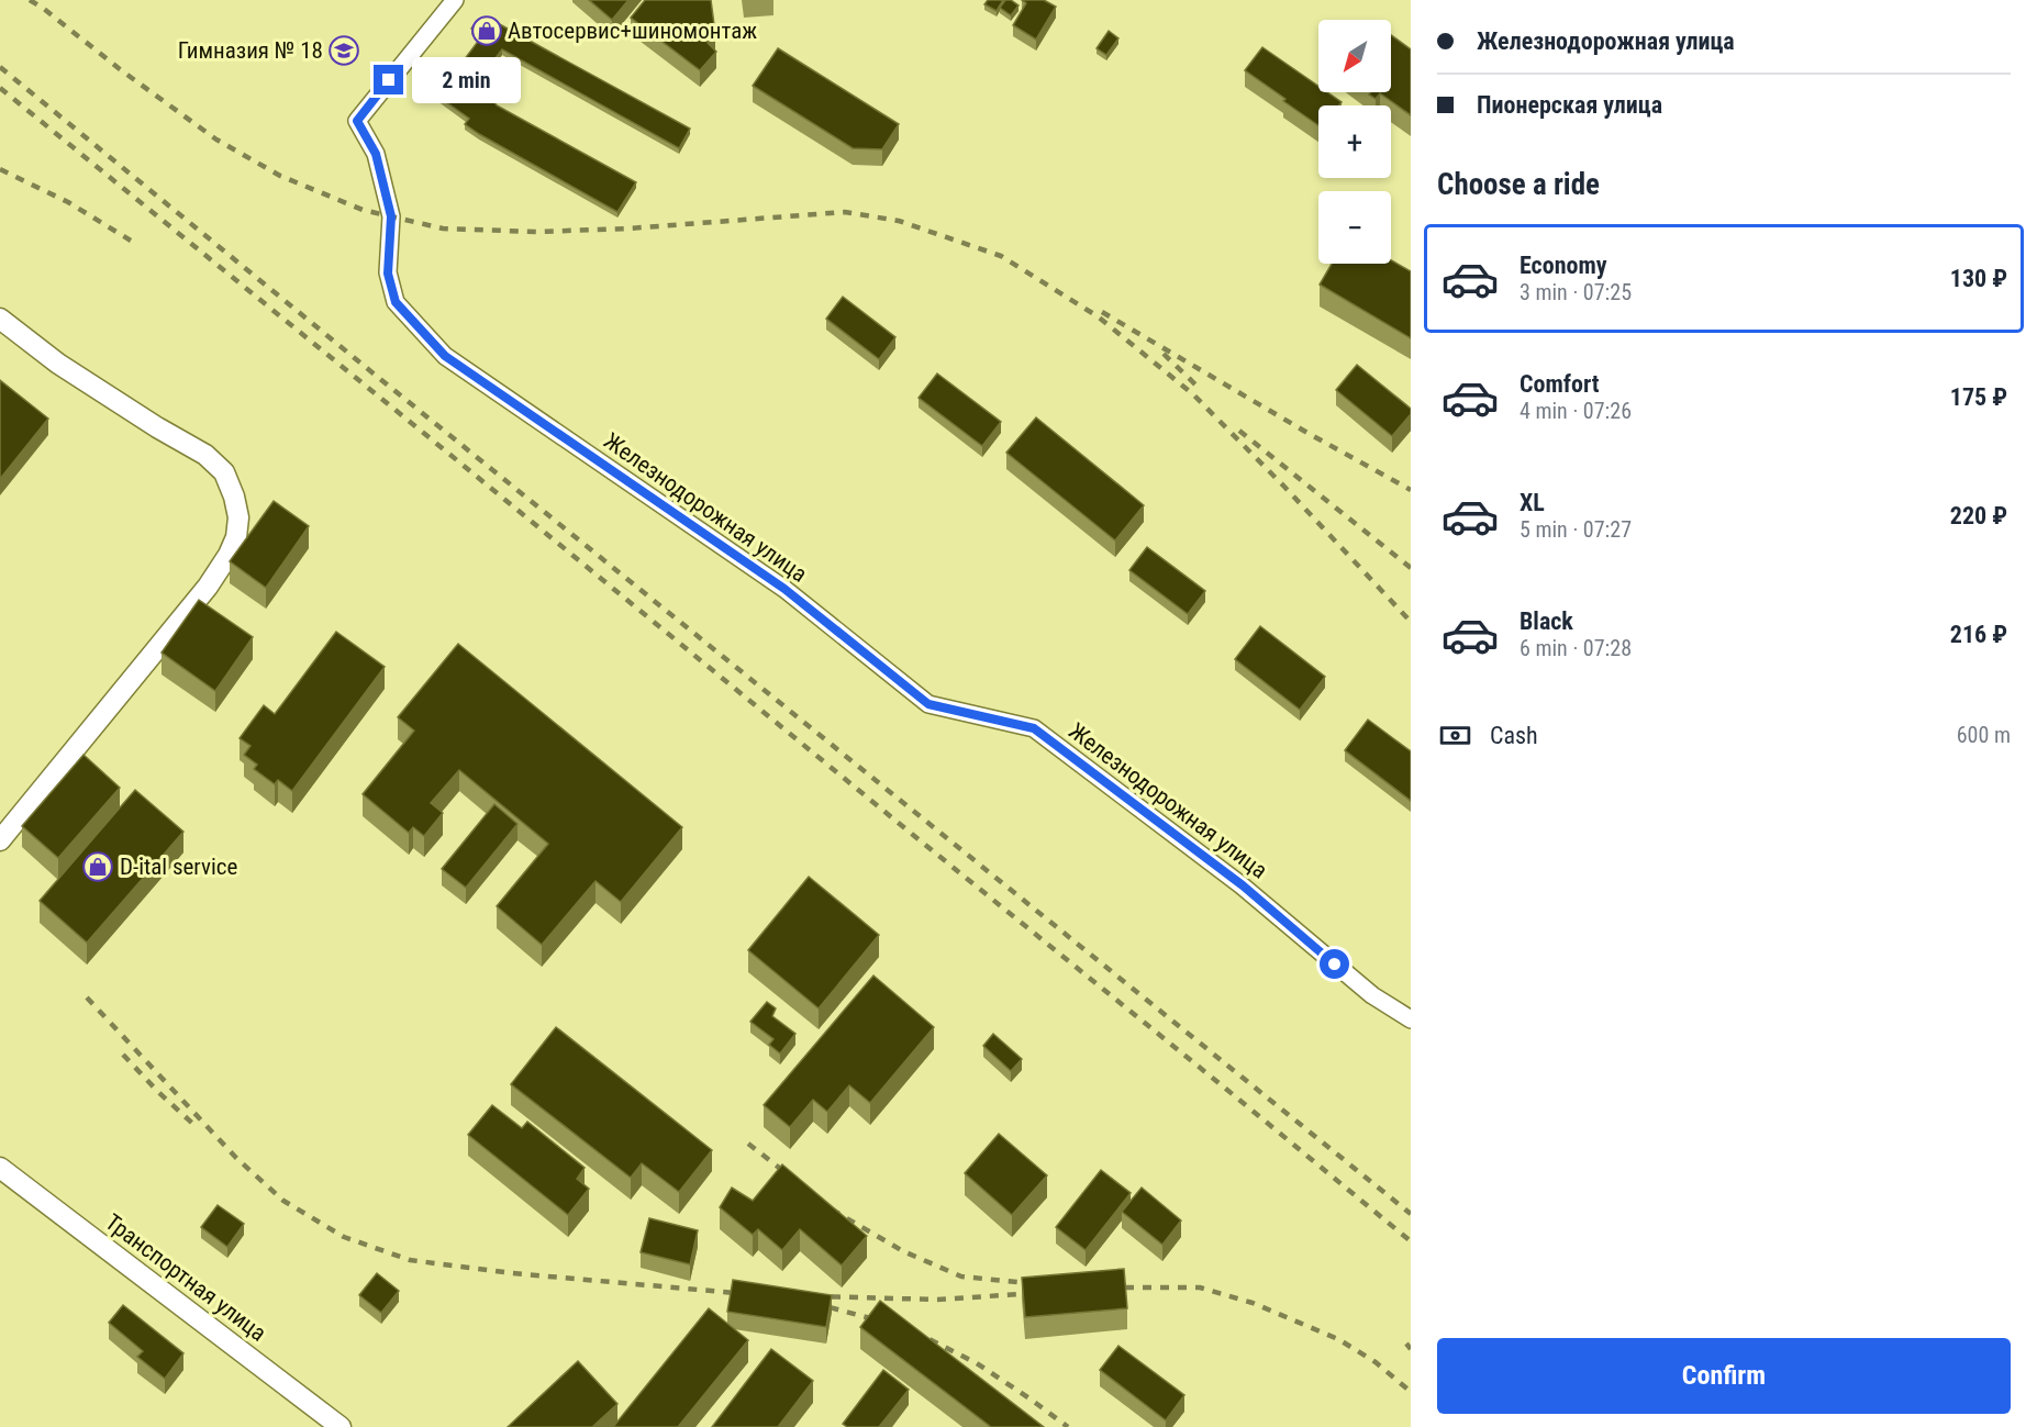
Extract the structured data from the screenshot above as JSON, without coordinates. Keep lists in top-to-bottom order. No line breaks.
{"streets":{"street":["Железнодорожная улица","Транспортная улица"]},"places":{"shop":["Автосервис+шиномонтаж","D-ital service"],"school or university":["Гимназия № 18"]},"north":"bottom left","page":{"banner":["Железнодорожная улица","Пионерская улица"],"map_buttons":["+","−"],"bubble":"2 min","heading":"Choose a ride","list":[{"name":"Economy","note":"3 min · 07:25","value":"130 ₽"},{"name":"Comfort","note":"4 min · 07:26","value":"175 ₽"},{"name":"XL","note":"5 min · 07:27","value":"220 ₽"},{"name":"Black","note":"6 min · 07:28","value":"216 ₽"}],"pay":["Cash","600 m"],"buttons":"Confirm"}}
